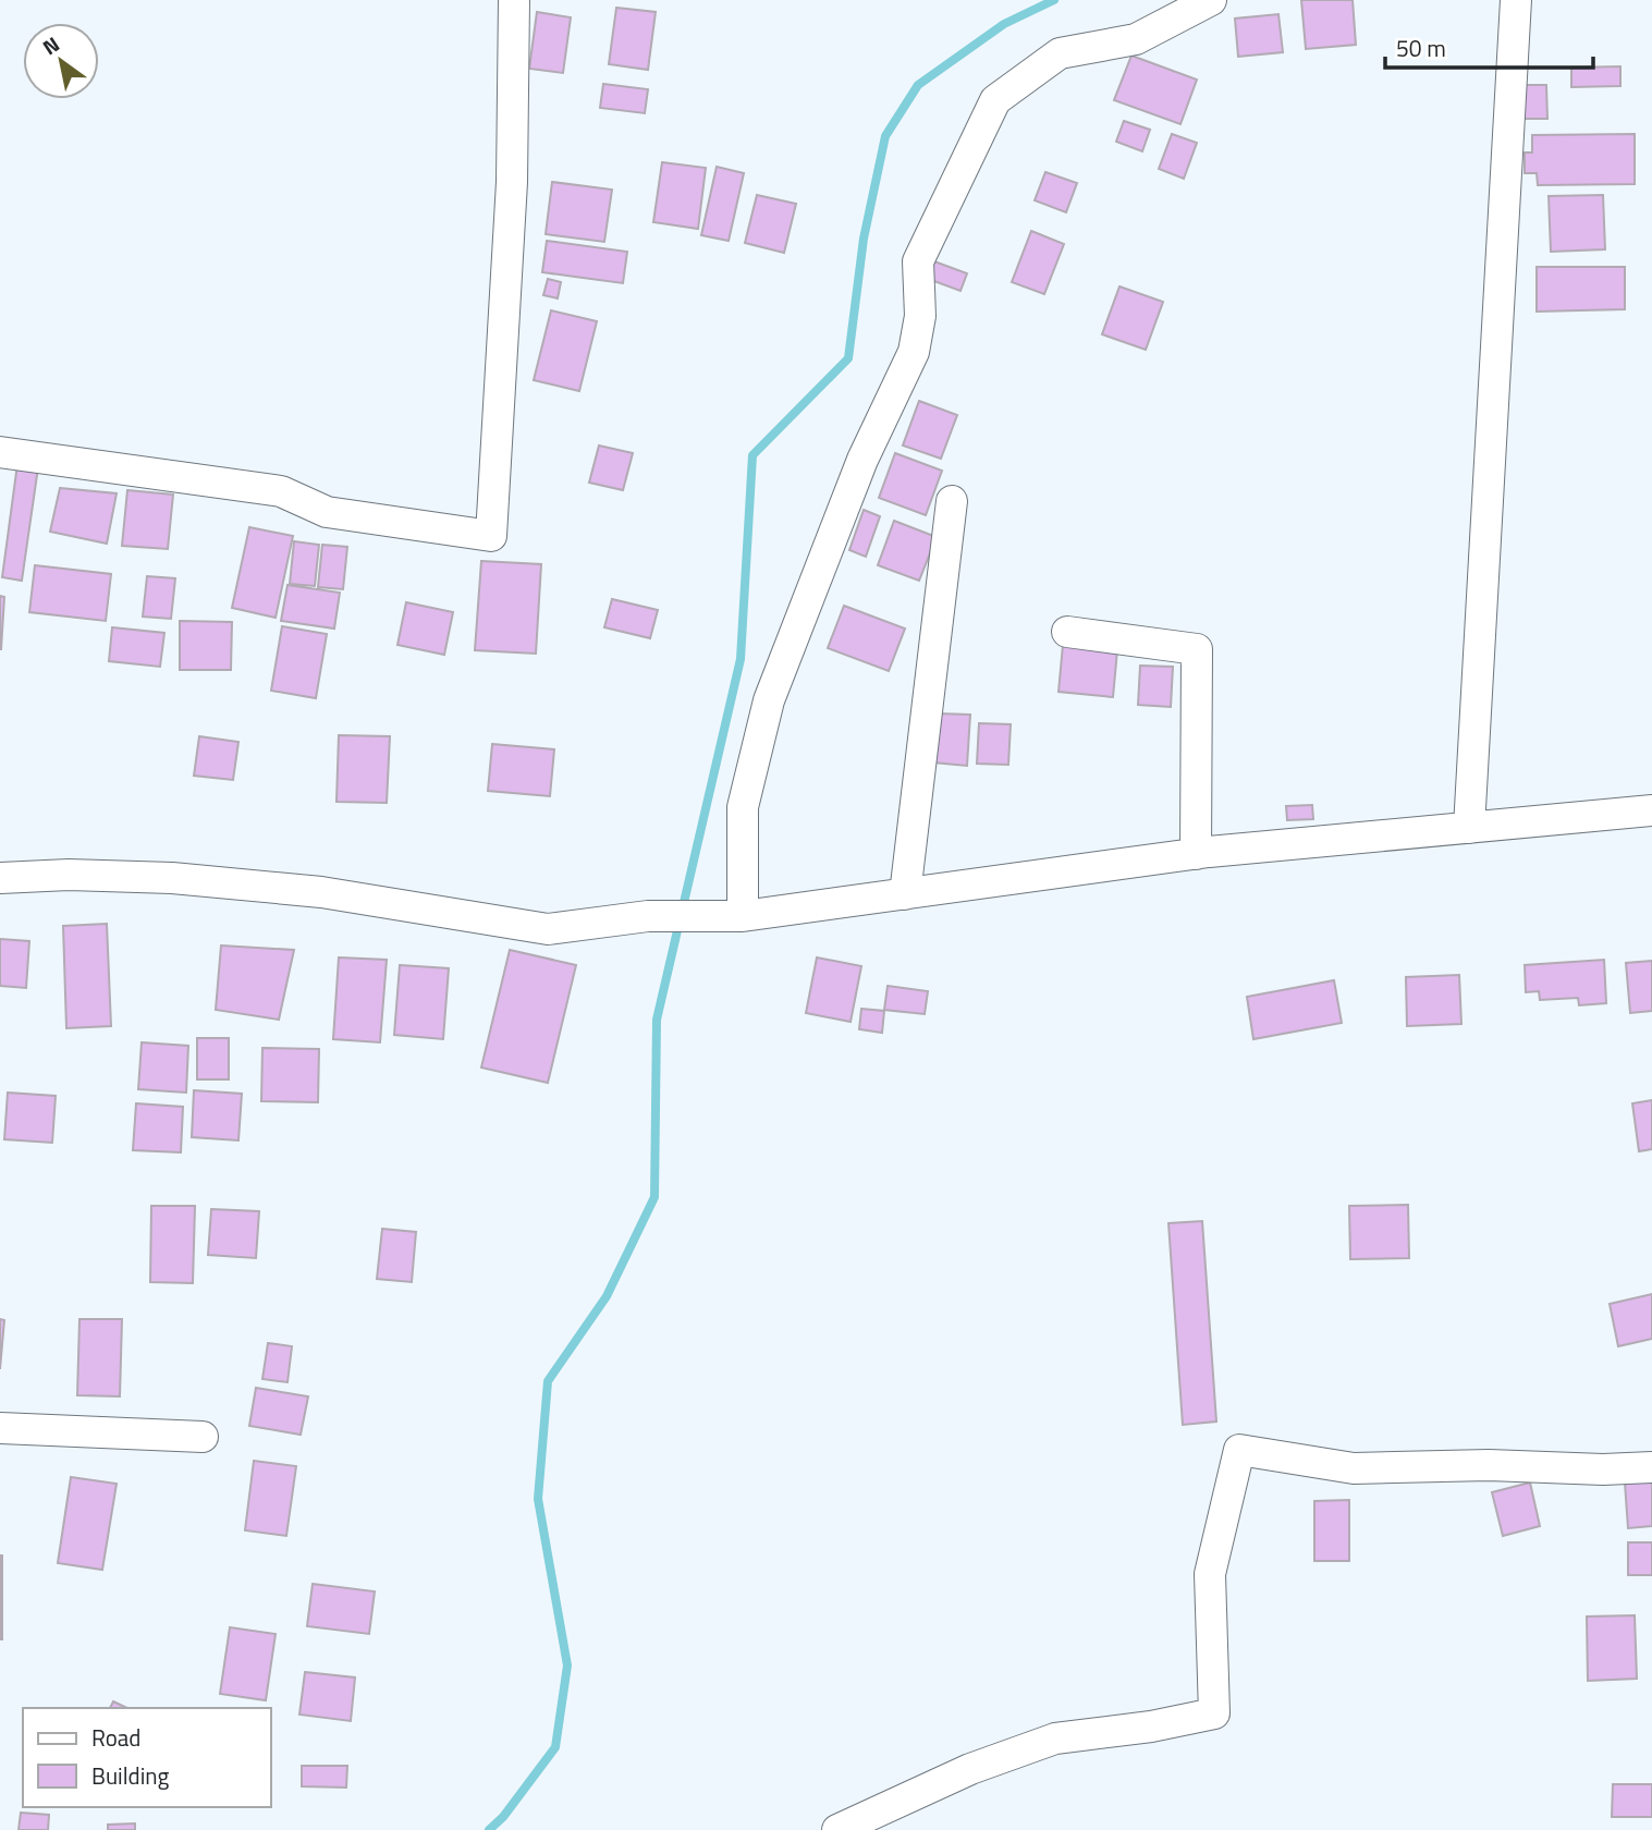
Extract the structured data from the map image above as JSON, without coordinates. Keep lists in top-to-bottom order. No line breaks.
{"legend":["Road","Building"],"scale_bar":"50 m","north":"top left"}
